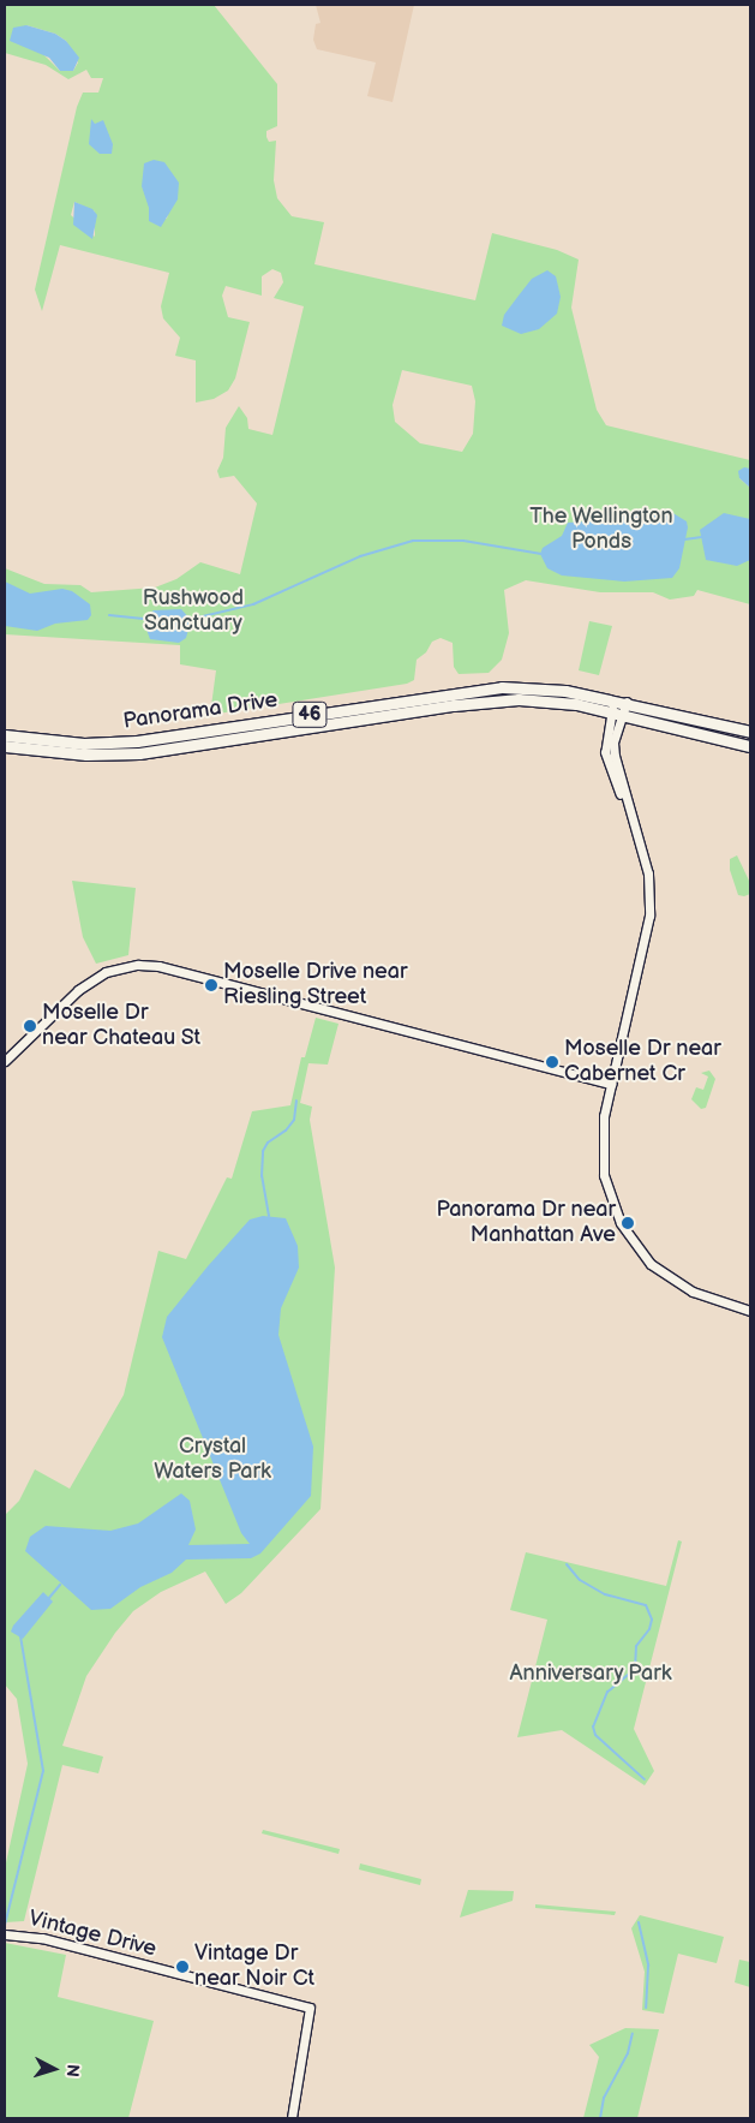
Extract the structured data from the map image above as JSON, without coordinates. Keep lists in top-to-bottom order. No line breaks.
{"streets":{"main road":["Panorama Drive","46"],"street":["Vintage Drive"]},"crossings":[["Panorama Drive","46"]],"parks":["The Wellington Ponds","Rushwood Sanctuary","Crystal Waters Park","Anniversary Park"],"places":["Moselle Drive near Riesling Street","Moselle Dr near Chateau St","Moselle Dr near Cabernet Cr","Panorama Dr near Manhattan Ave","Vintage Dr near Noir Ct"],"north":"right"}
